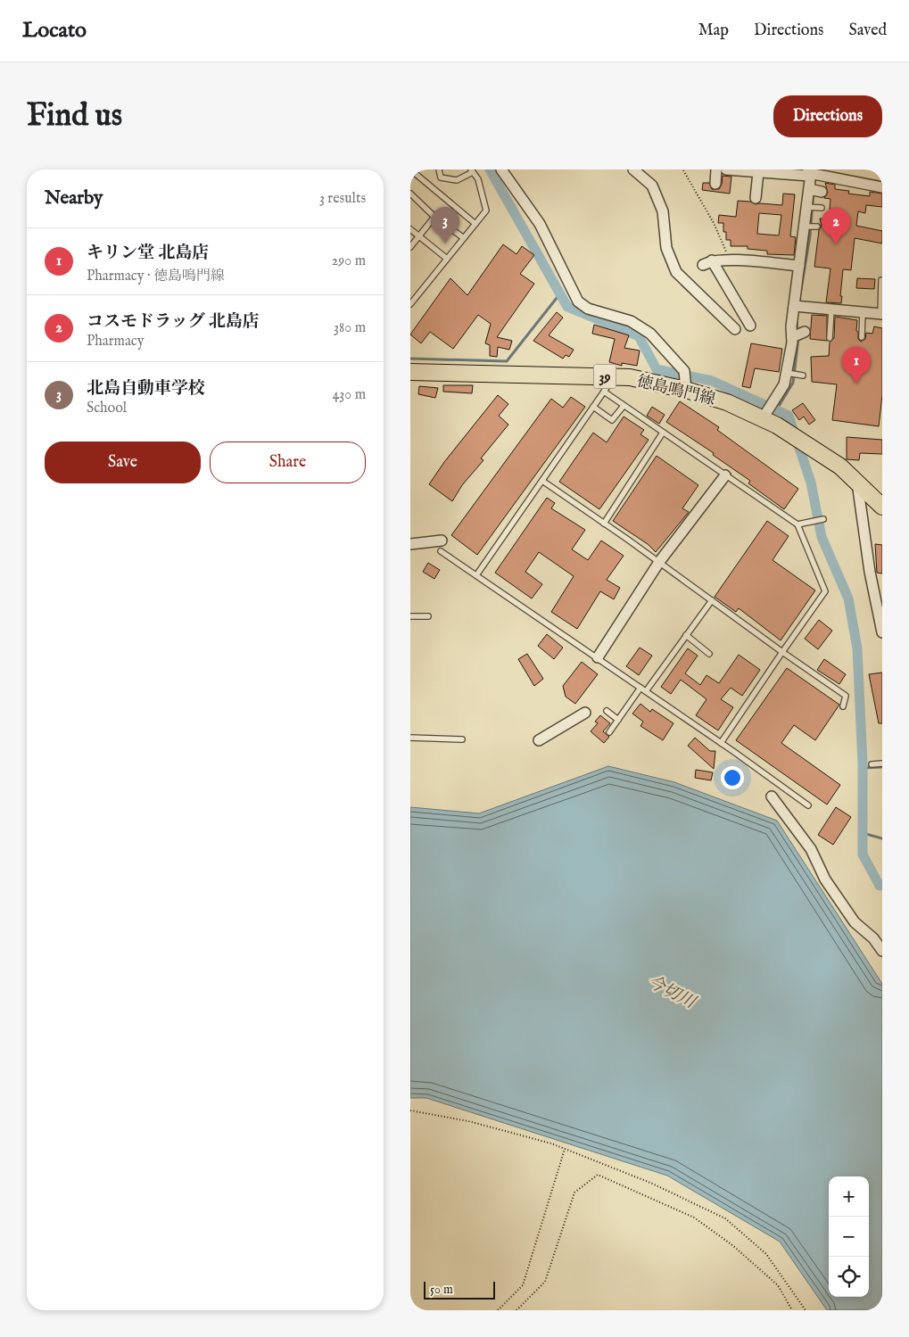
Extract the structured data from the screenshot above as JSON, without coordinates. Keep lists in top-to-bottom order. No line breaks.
{"streets":{"main road":["39","徳島鳴門線"]},"water":["今切川"],"scale_bar":"50 m","page":{"header":"Locato","nav":["Map","Directions","Saved"],"buttons":["Directions",["Save","Share"]],"title":"Find us","heading":["Nearby","3 results"],"pins":["3","2","1"],"list":[{"mark":"1","name":"キリン堂 北島店","note":"Pharmacy · 徳島鳴門線","value":"290 m"},{"mark":"2","name":"コスモドラッグ 北島店","note":"Pharmacy","value":"380 m"},{"mark":"3","name":"北島自動車学校","note":"School","value":"430 m"}],"map_buttons":["+","−"],"scale":"50 m"}}
